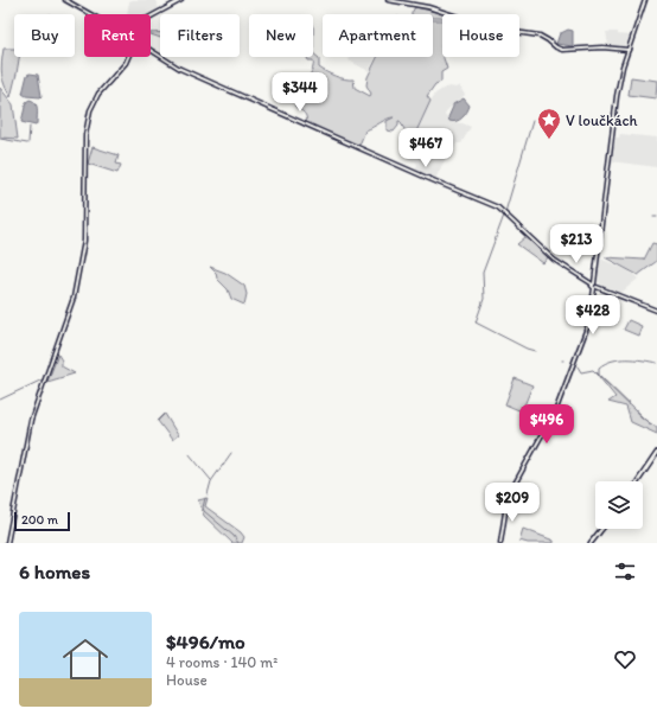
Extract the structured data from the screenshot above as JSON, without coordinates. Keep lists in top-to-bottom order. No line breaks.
{"places":{"place":["V loučkách"]},"scale_bar":"200 m","page":{"chip":["Buy","Rent","Filters","New","Apartment","House"],"price":["$344","$467","$213","$428","$496","$209"],"scale":"200 m","heading":"6 homes","list":[{"name":"$496/mo","note":"4 rooms · 140 m² · House"}]}}
